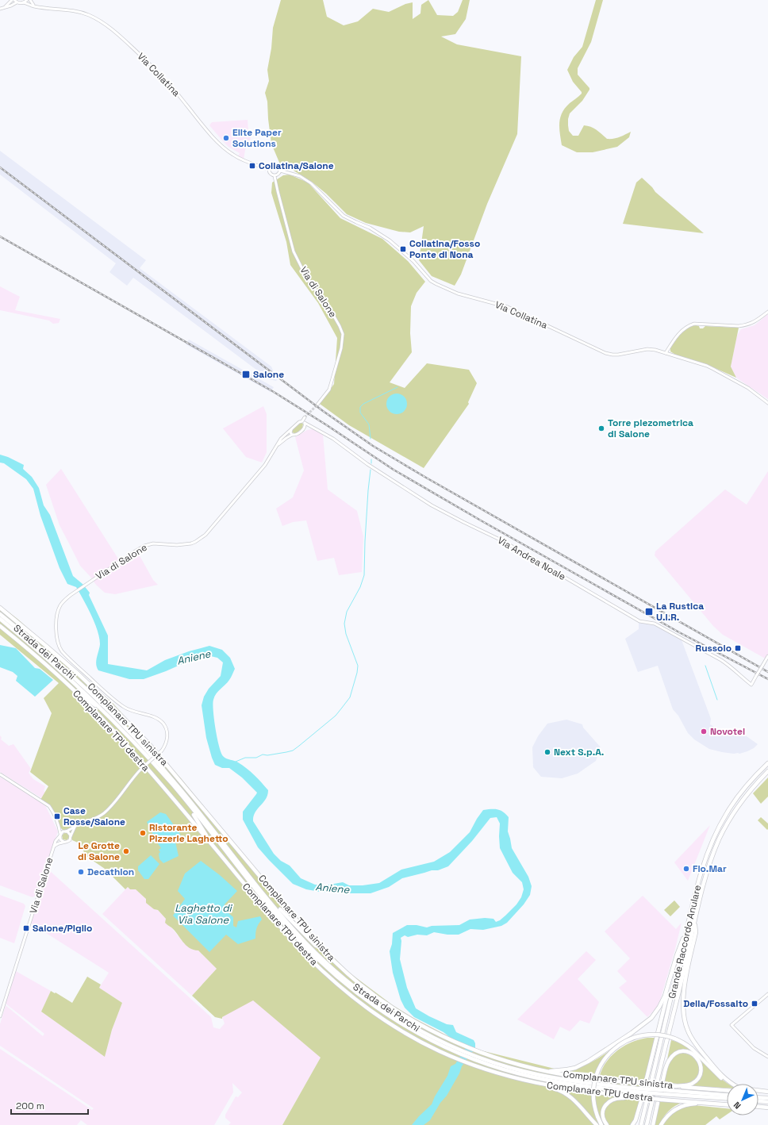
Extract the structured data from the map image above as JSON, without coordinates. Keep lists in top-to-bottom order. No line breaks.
{"streets":{"highway":["Strada dei Parchi","Complanare TPU sinistra","Complanare TPU destra","Grande Raccordo Anulare"],"street":["Via Collatina","Via di Salone","Via Andrea Noale"]},"crossings":[["Via Collatina","Via di Salone"],["Via di Salone","Via Andrea Noale"]],"water":["Aniene","Laghetto di Via Salone"],"places":{"other":["Elite Paper Solutions","Torre piezometrica di Salone","Novotel","Next S.p.A.","Ristorante Pizzerie Laghetto","Le Grotte di Salone","Flo.Mar","Decathlon"],"transit":["Collatina/Salone","Collatina/Fosso Ponte di Nona","Salone","La Rustica U.I.R.","Russolo","Case Rosse/Salone","Salone/Piglio","Delia/Fossalto"]},"scale_bar":"200 m","north":"bottom left"}
